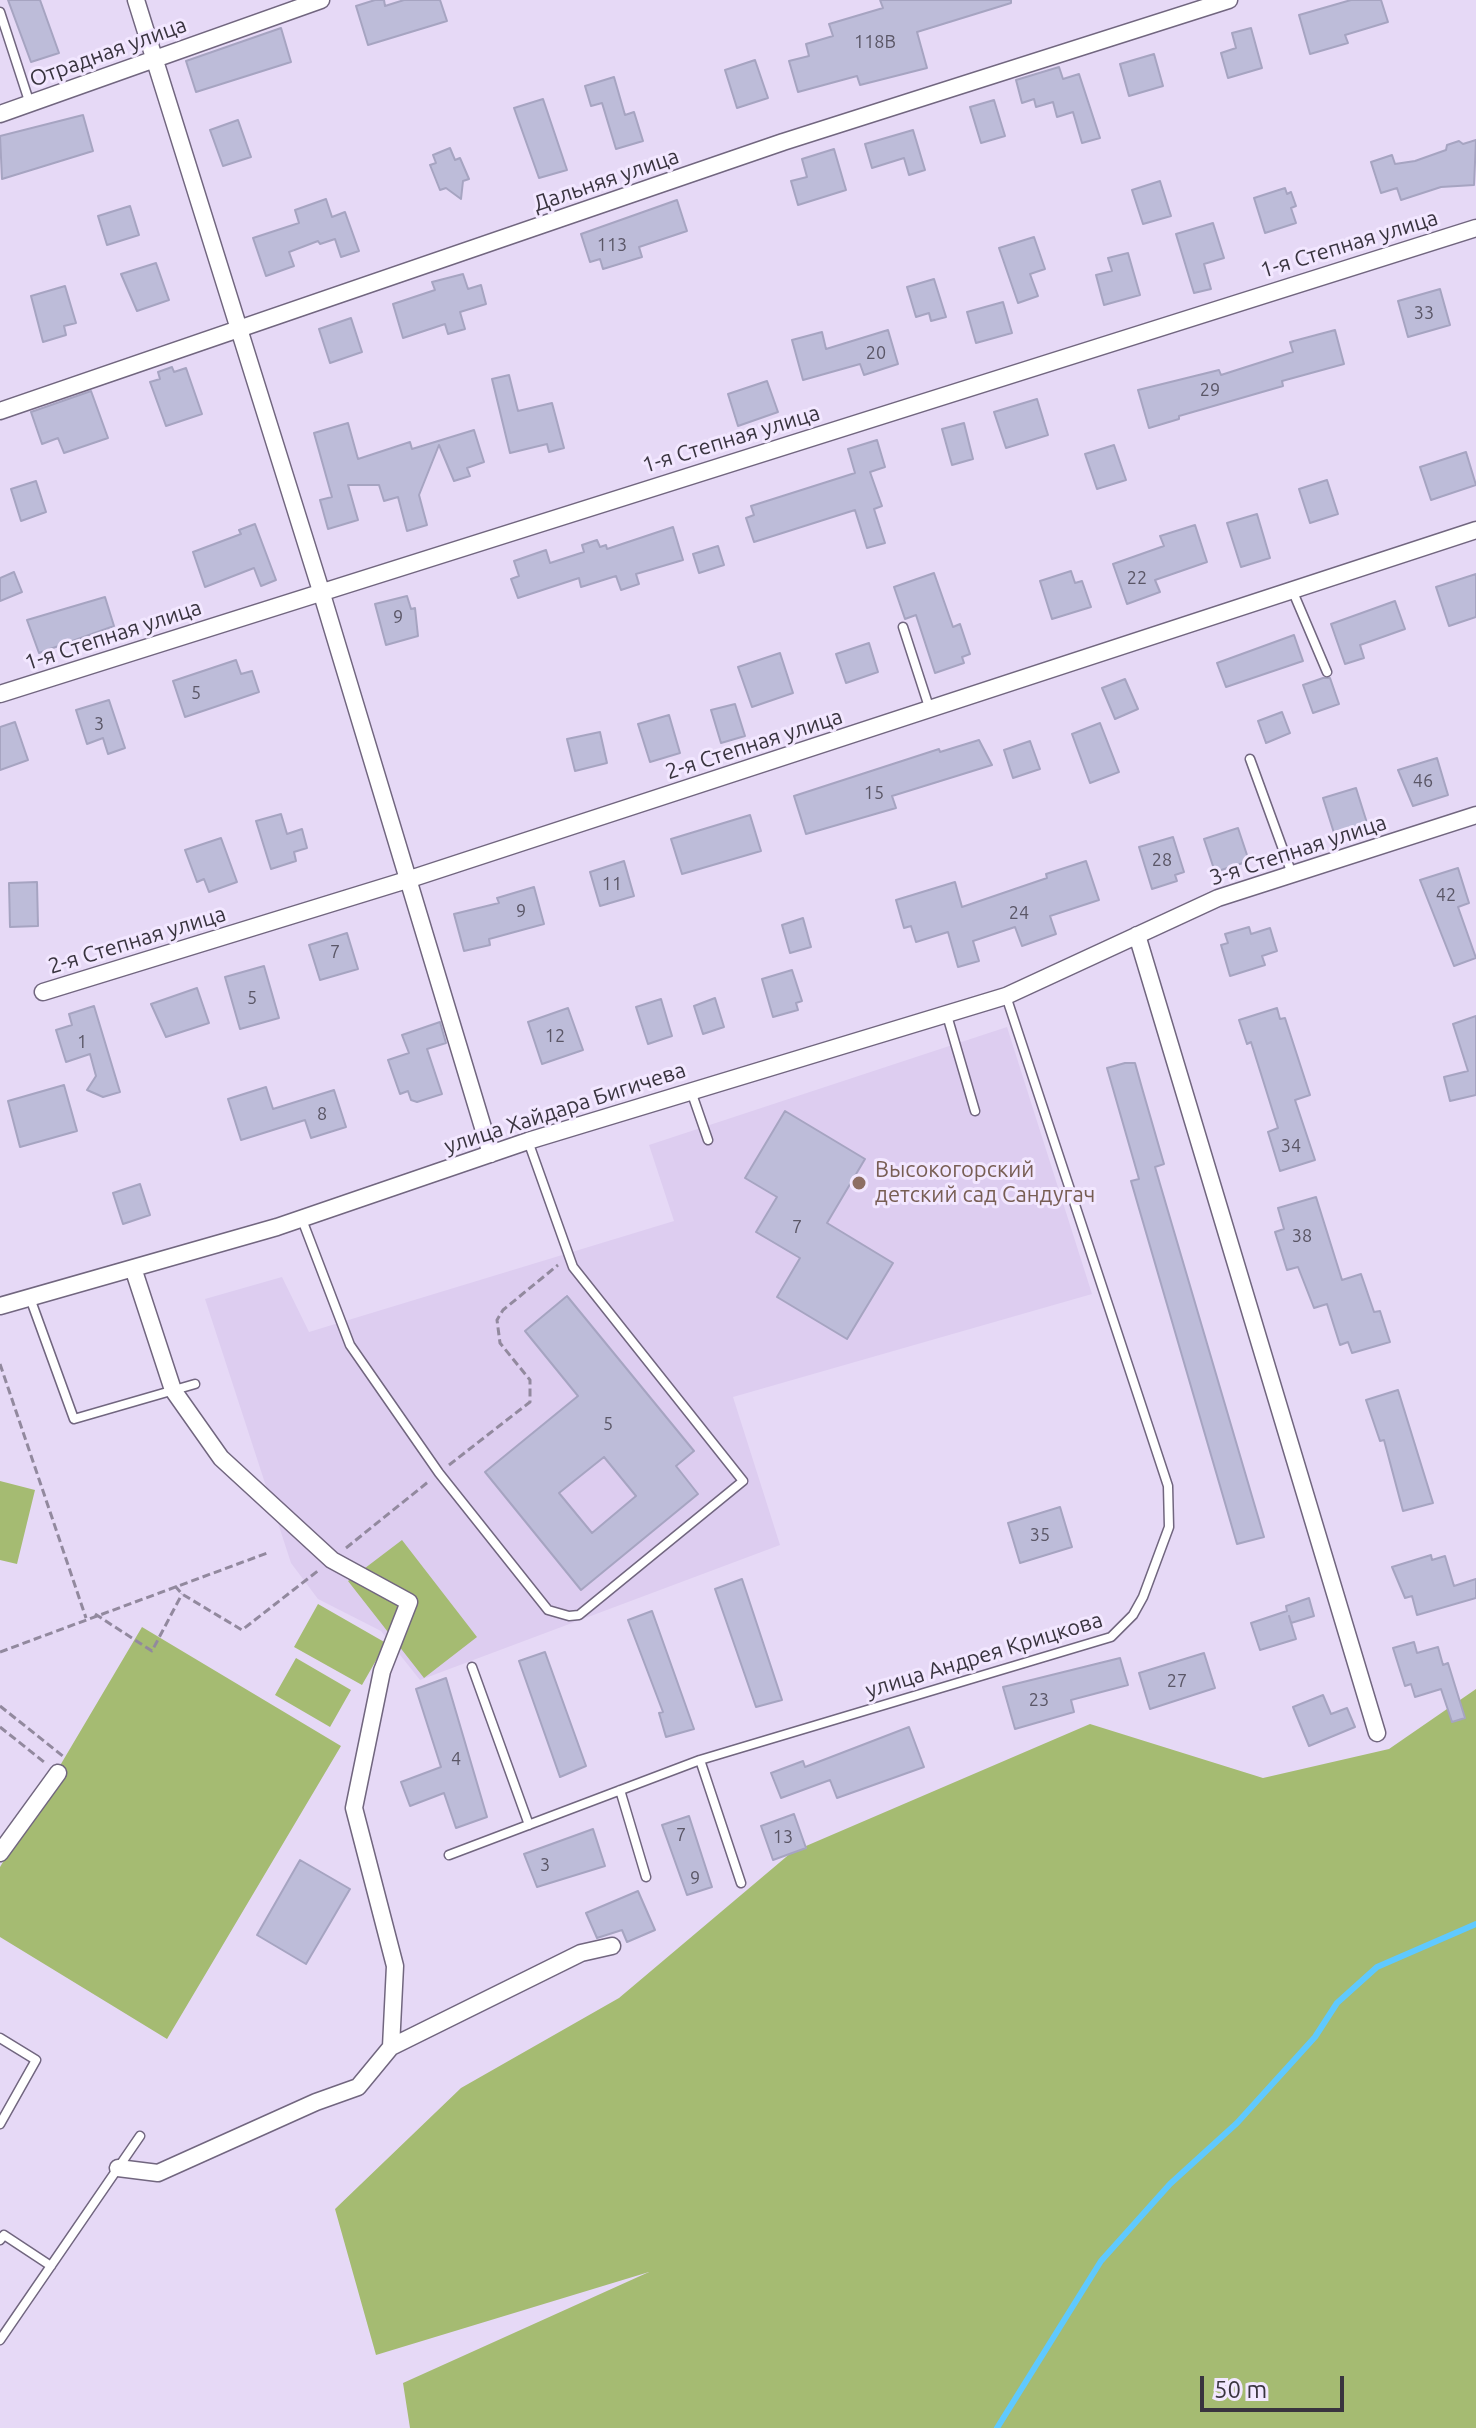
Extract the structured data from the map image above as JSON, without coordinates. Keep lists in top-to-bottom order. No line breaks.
{"streets":{"street":["Отрадная улица","Дальняя улица","1-я Степная улица","2-я Степная улица","3-я Степная улица","улица Хайдара Бигичева"],"lane":["улица Андрея Крицкова"]},"crossings":[["3-я Степная улица","улица Хайдара Бигичева"],["улица Хайдара Бигичева","улица Андрея Крицкова"]],"places":["Высокогорский детский сад Сандугач"],"house_numbers":["118В","113","33","20","29","22","9","5","3","46","15","28","11","42","9","24","7","5","12","1","8","34","7","38","5","35","27","23","4","7","13","3","9"],"scale_bar":"50 m"}
